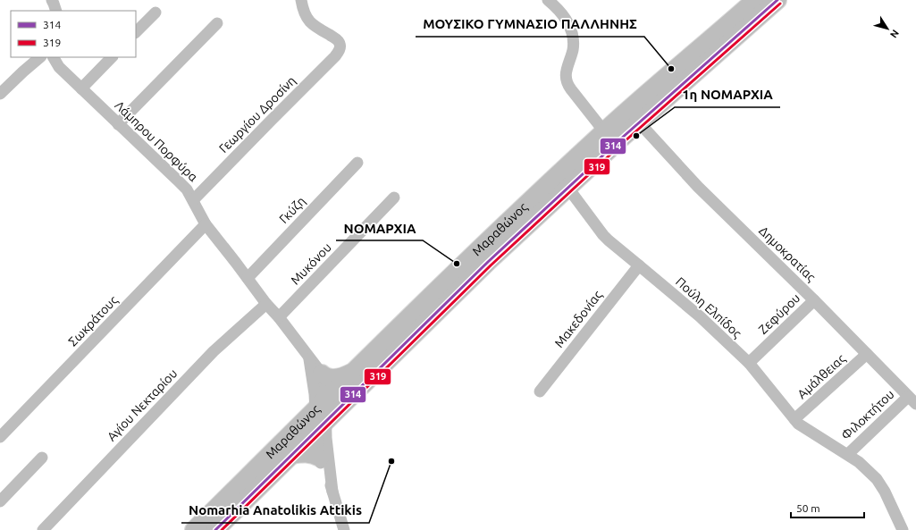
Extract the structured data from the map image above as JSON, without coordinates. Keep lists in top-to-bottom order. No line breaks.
{"streets":{"main road":["Μαραθώνος"],"street":["Γεωργίου Δροσίνη","Λάμπρου Πορφύρα","Γκύζη","Δημοκρατίας","Μυκόνου","Πούλη Ελπίδος","Ζεφύρου","Μακεδονίας","Σωκράτους","Αμάλθειας","Αγίου Νεκταρίου","Φιλοκτήτου"]},"crossings":[["Γεωργίου Δροσίνη","Λάμπρου Πορφύρα"],["Λάμπρου Πορφύρα","Γκύζη"],["Λάμπρου Πορφύρα","Μαραθώνος"],["Λάμπρου Πορφύρα","Μυκόνου"],["Λάμπρου Πορφύρα","Σωκράτους"],["Λάμπρου Πορφύρα","Αγίου Νεκταρίου"],["Μαραθώνος","Δημοκρατίας"],["Μαραθώνος","Πούλη Ελπίδος"],["Δημοκρατίας","Ζεφύρου"],["Δημοκρατίας","Αμάλθειας"],["Δημοκρατίας","Φιλοκτήτου"],["Πούλη Ελπίδος","Ζεφύρου"],["Πούλη Ελπίδος","Μακεδονίας"],["Πούλη Ελπίδος","Αμάλθειας"],["Πούλη Ελπίδος","Φιλοκτήτου"]],"places":["ΜΟΥΣΙΚΟ ΓΥΜΝΑΣΙΟ ΠΑΛΛΗΝΗΣ","1η ΝΟΜΑΡΧΙΑ","ΝΟΜΑΡΧΙΑ","Nomarhia Anatolikis Attikis"],"lines":["transit line 314","transit line 319"],"legend":["314","319"],"scale_bar":"50 m","north":"bottom right"}
